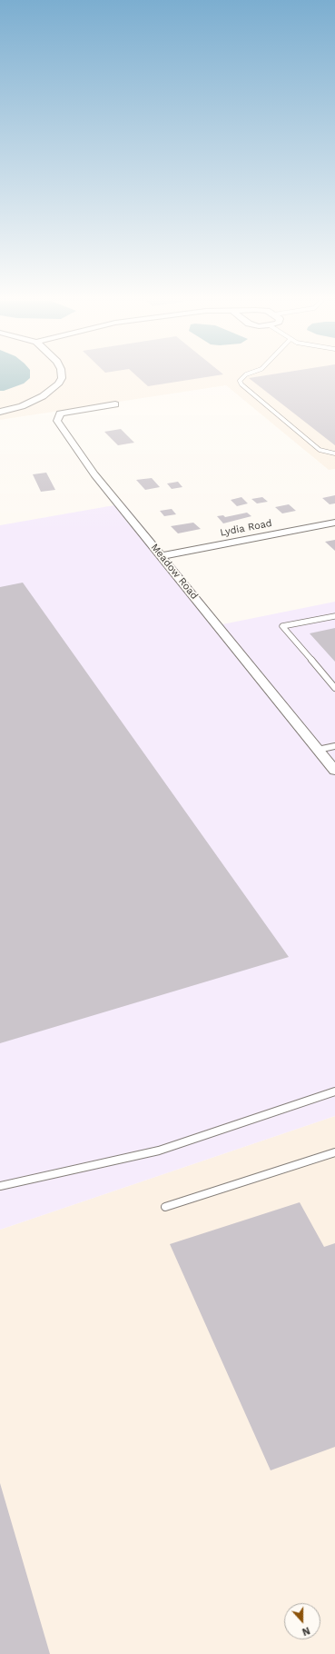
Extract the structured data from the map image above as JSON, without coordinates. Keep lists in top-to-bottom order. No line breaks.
{"streets":{"street":["Lydia Road","Meadow Road"]},"crossings":[["Lydia Road","Meadow Road"]],"north":"bottom"}
